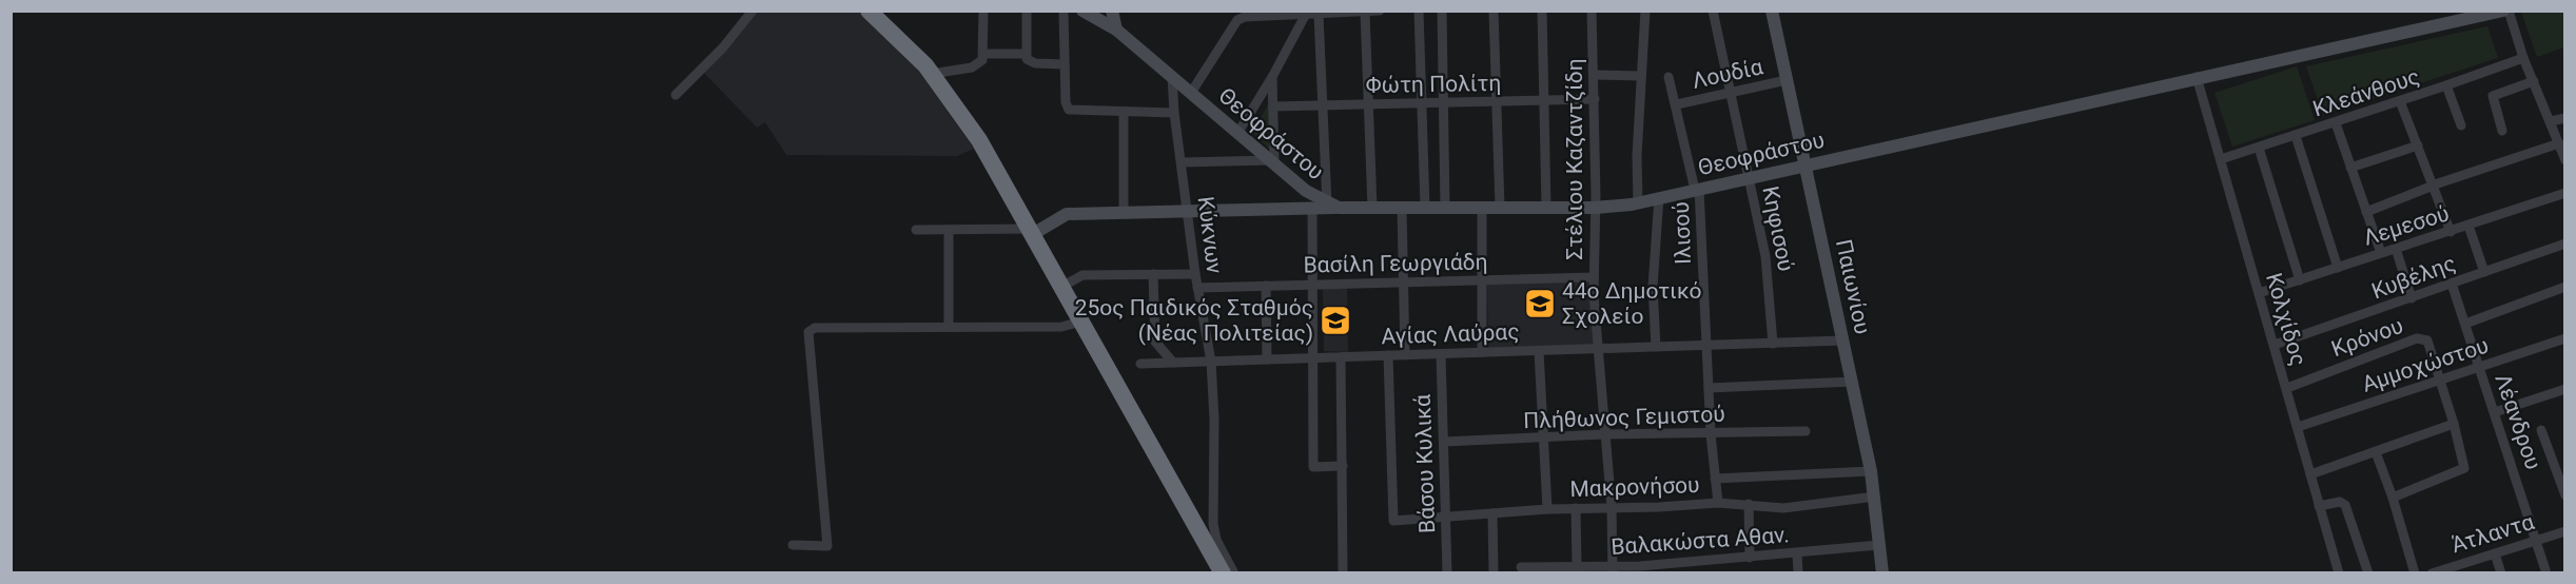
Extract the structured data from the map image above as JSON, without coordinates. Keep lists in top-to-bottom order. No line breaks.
{"streets":{"street":["Λουδία","Φώτη Πολίτη","Κλεάνθους","Θεοφράστου","Στέλιου Καζαντζίδη","Λεμεσού","Κηφισού","Ιλισού","Κύκνων","Βασίλη Γεωργιάδη","Κυβέλης","Παιωνίου","Κολχίδος","Αγίας Λαύρας","Κρόνου","Αμμοχώστου","Πλήθωνος Γεμιστού","Λέανδρου","Βάσου Κυλικά","Μακρονήσου","Άτλαντα","Βαλακώστα Αθαν."]},"crossings":[["Λουδία","Κηφισού"],["Λουδία","Ιλισού"],["Λουδία","Παιωνίου"],["Φώτη Πολίτη","Στέλιου Καζαντζίδη"],["Κλεάνθους","Κολχίδος"],["Θεοφράστου","Στέλιου Καζαντζίδη"],["Θεοφράστου","Κηφισού"],["Θεοφράστου","Ιλισού"],["Θεοφράστου","Κύκνων"],["Θεοφράστου","Παιωνίου"],["Θεοφράστου","Κολχίδος"],["Στέλιου Καζαντζίδη","Βασίλη Γεωργιάδη"],["Στέλιου Καζαντζίδη","Αγίας Λαύρας"],["Στέλιου Καζαντζίδη","Πλήθωνος Γεμιστού"],["Στέλιου Καζαντζίδη","Μακρονήσου"],["Στέλιου Καζαντζίδη","Βαλακώστα Αθαν."],["Λεμεσού","Κολχίδος"],["Κηφισού","Αγίας Λαύρας"],["Ιλισού","Αγίας Λαύρας"],["Ιλισού","Πλήθωνος Γεμιστού"],["Ιλισού","Μακρονήσου"],["Κύκνων","Βασίλη Γεωργιάδη"],["Κύκνων","Αγίας Λαύρας"],["Κυβέλης","Κολχίδος"],["Κυβέλης","Λέανδρου"],["Παιωνίου","Αγίας Λαύρας"],["Παιωνίου","Μακρονήσου"],["Παιωνίου","Βαλακώστα Αθαν."],["Κολχίδος","Κρόνου"],["Κολχίδος","Αμμοχώστου"],["Αγίας Λαύρας","Βάσου Κυλικά"],["Αγίας Λαύρας","Μακρονήσου"],["Κρόνου","Αμμοχώστου"],["Αμμοχώστου","Λέανδρου"],["Πλήθωνος Γεμιστού","Βάσου Κυλικά"],["Λέανδρου","Άτλαντα"],["Βάσου Κυλικά","Μακρονήσου"]],"places":{"school or university":["44ο Δημοτικό Σχολείο","25ος Παιδικός Σταθμός (Νέας Πολιτείας)"]}}
